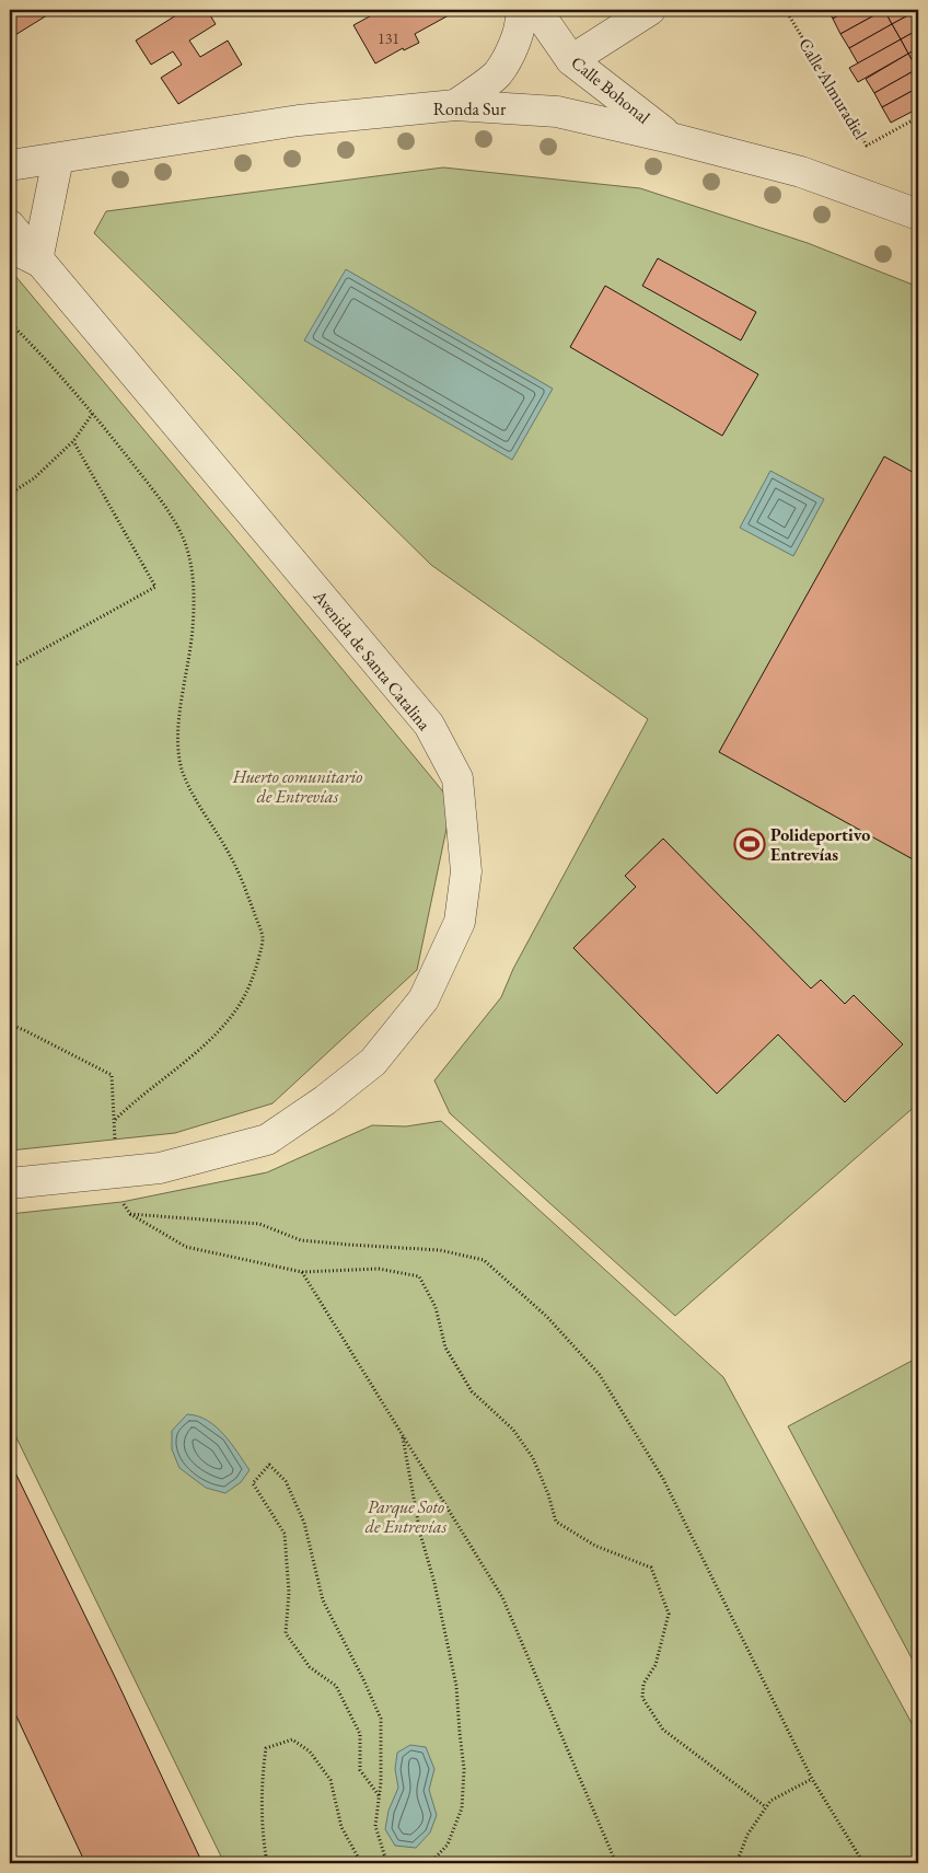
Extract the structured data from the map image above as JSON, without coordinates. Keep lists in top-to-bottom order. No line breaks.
{"streets":{"street":["Calle Bohonal","Ronda Sur","Avenida de Santa Catalina"],"path":["Calle Almuradiel"]},"crossings":[["Calle Bohonal","Ronda Sur"]],"parks":["Huerto comunitario de Entrevías","Parque Soto de Entrevías"],"places":{"sports":["Polideportivo Entrevías"]},"house_numbers":["131"]}
